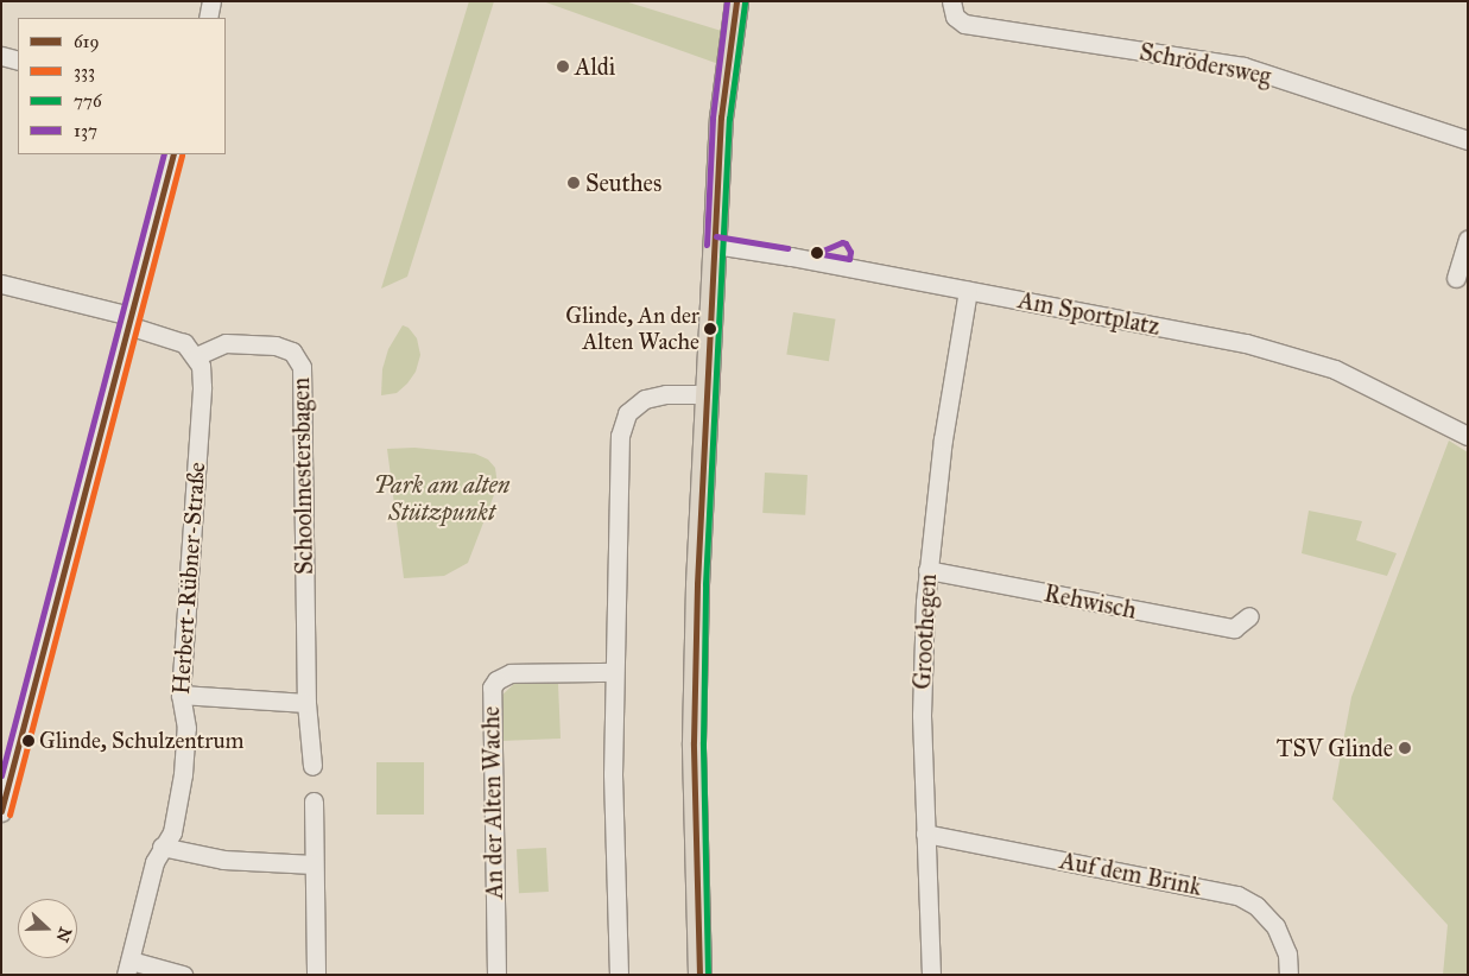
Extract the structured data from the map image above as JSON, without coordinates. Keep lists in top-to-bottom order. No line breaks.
{"streets":{"street":["Schrödersweg","Am Sportplatz","Schoolmestersbagen","Herbert-Rübner-Straße","Rehwisch","Groothegen","An der Alten Wache","Auf dem Brink"]},"crossings":[["Am Sportplatz","Groothegen"],["Schoolmestersbagen","Herbert-Rübner-Straße"],["Rehwisch","Groothegen"],["Groothegen","Auf dem Brink"]],"parks":["Park am alten Stützpunkt"],"places":["Aldi","Seuthes","Glinde, An der Alten Wache","Glinde, Schulzentrum","TSV Glinde"],"lines":["transit line 619","transit line 137","transit line 776","transit line 333"],"legend":["619","333","776","137"],"north":"right"}
